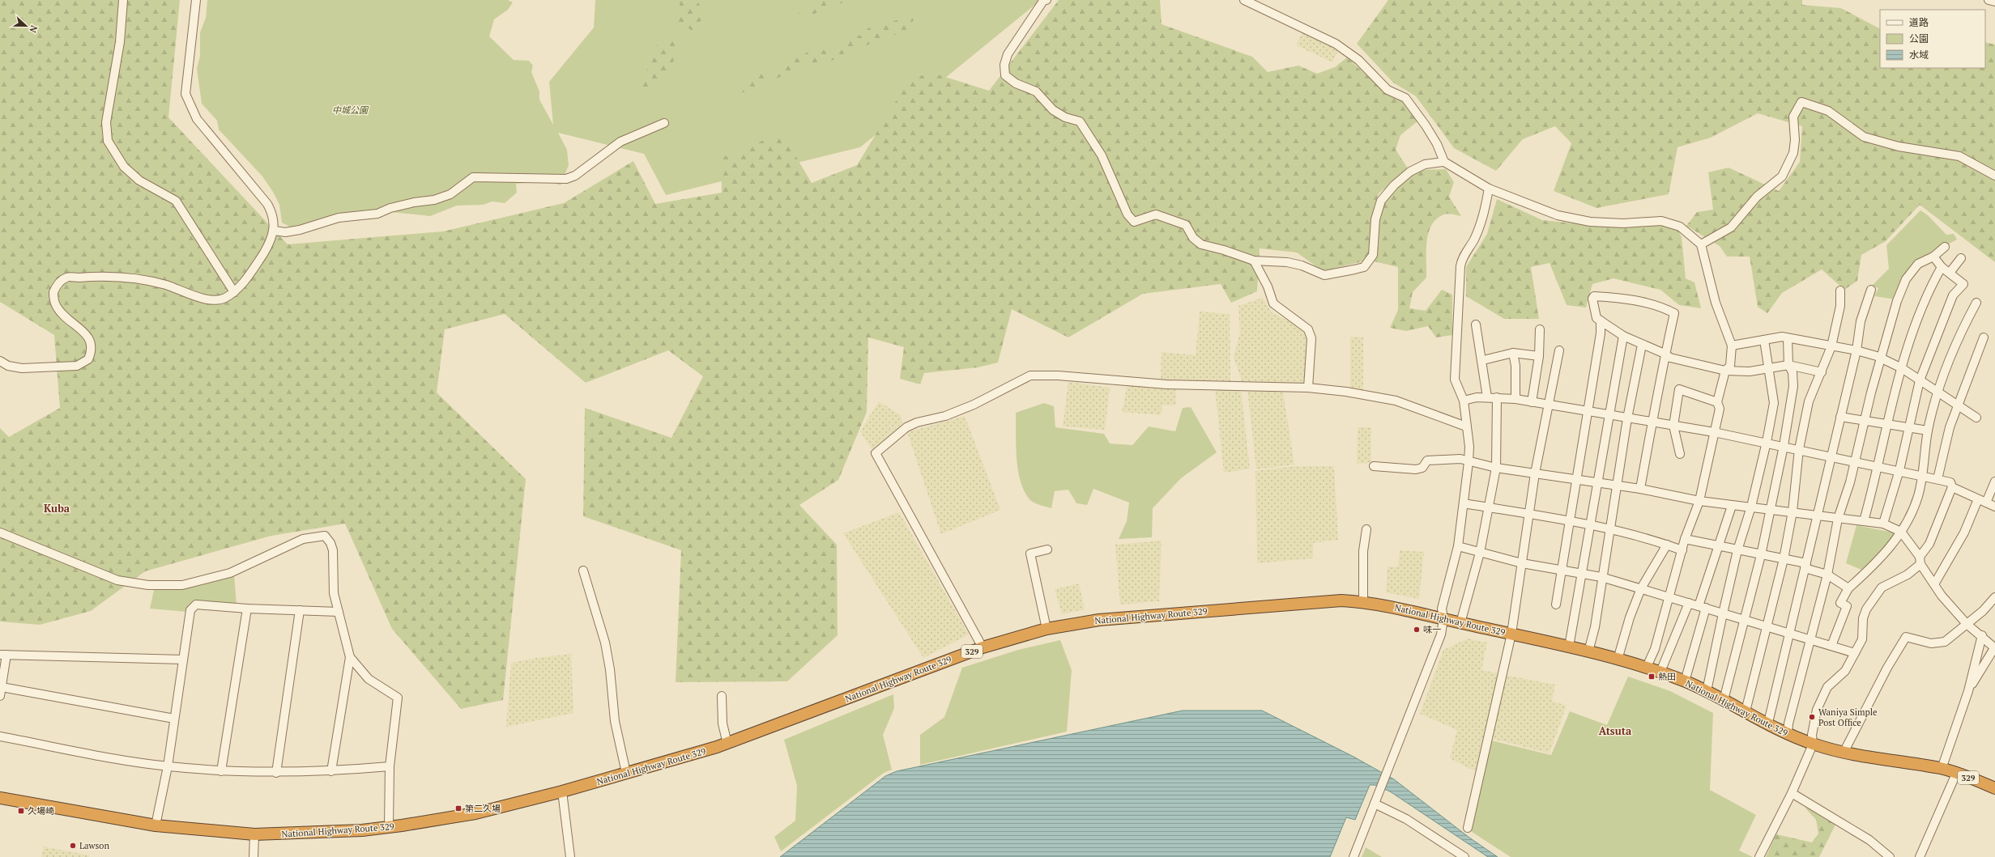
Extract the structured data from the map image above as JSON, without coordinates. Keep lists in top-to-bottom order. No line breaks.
{"streets":{"highway":["National Highway Route 329","329"]},"districts":["Kuba","Atsuta"],"parks":["中城公園"],"places":{"other":["味一","Waniya Simple Post Office","Lawson"],"transit":["熱田","第二久場","久場崎"]},"legend":["道路","公園","水域"],"north":"right"}
